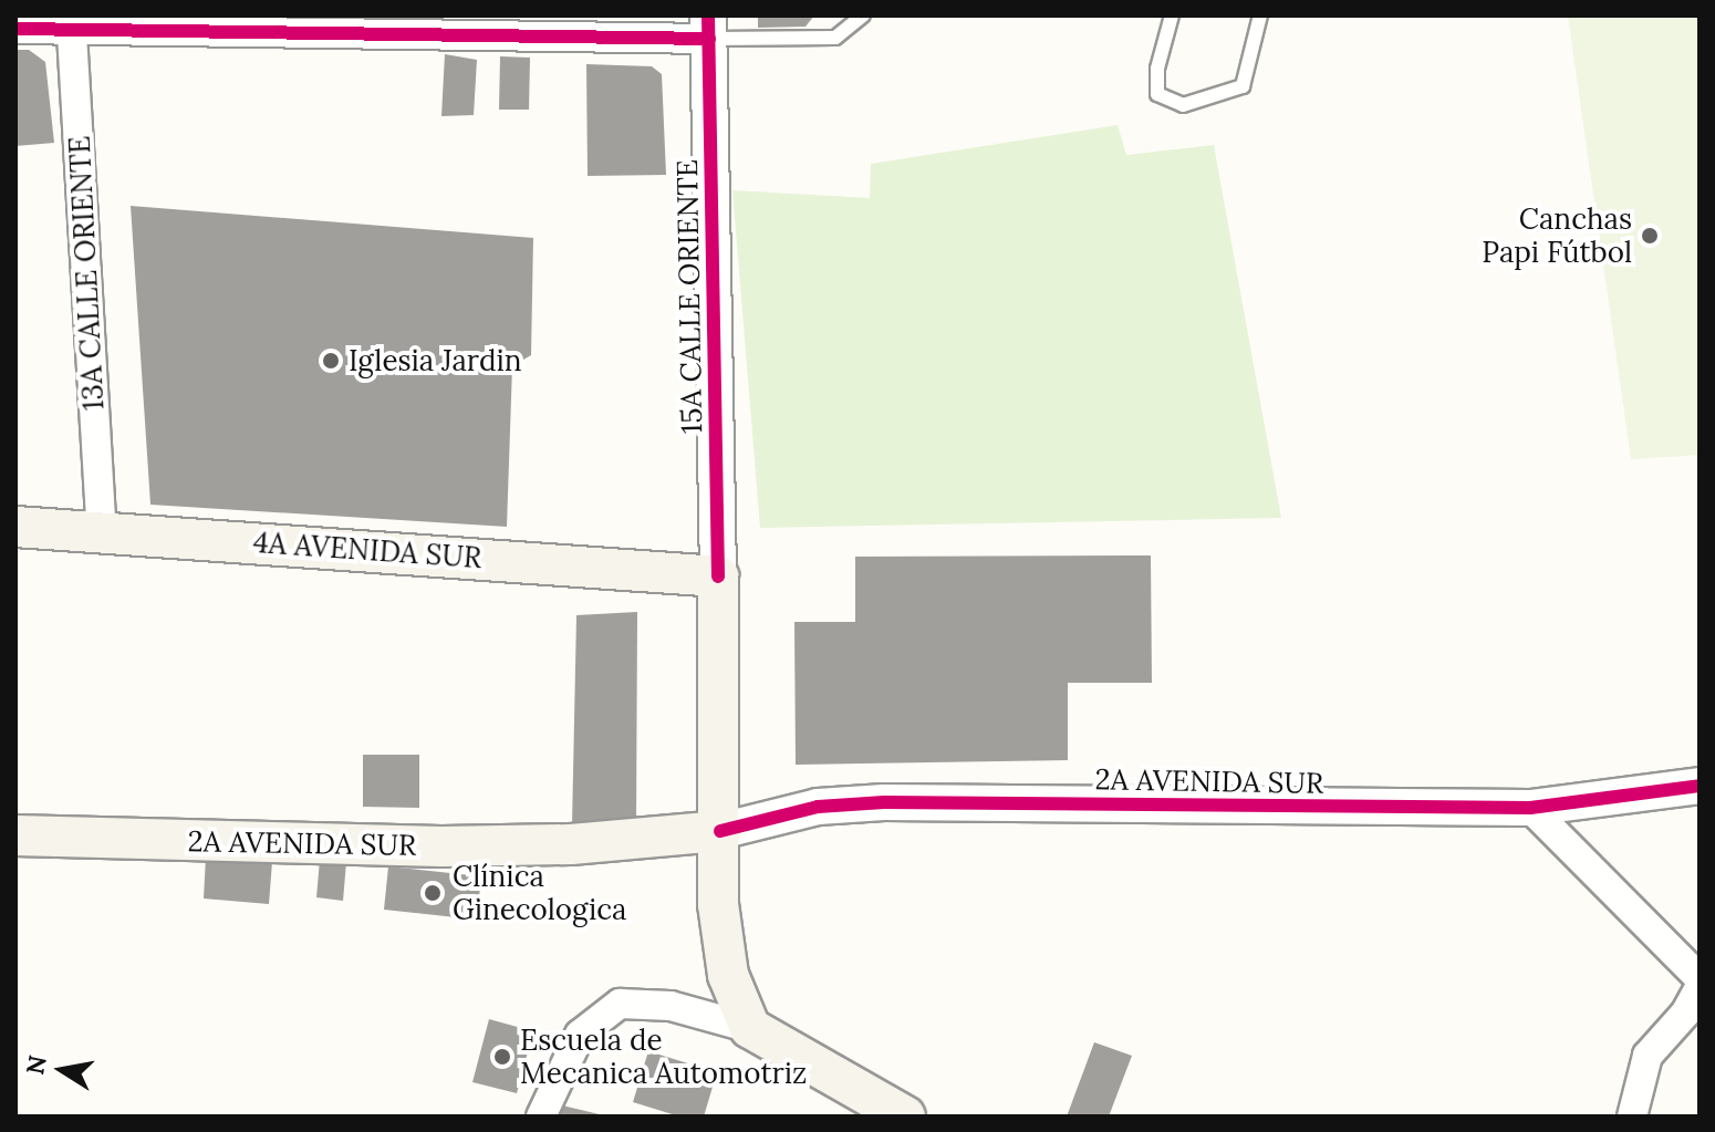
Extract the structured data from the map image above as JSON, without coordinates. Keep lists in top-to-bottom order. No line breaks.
{"streets":{"main road":["4A AVENIDA SUR","2A AVENIDA SUR"],"street":["13A CALLE ORIENTE","15A CALLE ORIENTE"]},"crossings":[["13A CALLE ORIENTE","4A AVENIDA SUR"],["15A CALLE ORIENTE","4A AVENIDA SUR"]],"places":["Canchas Papi Fútbol","Iglesia Jardin","Clínica Ginecologica","Escuela de Mecanica Automotriz"],"north":"left"}
